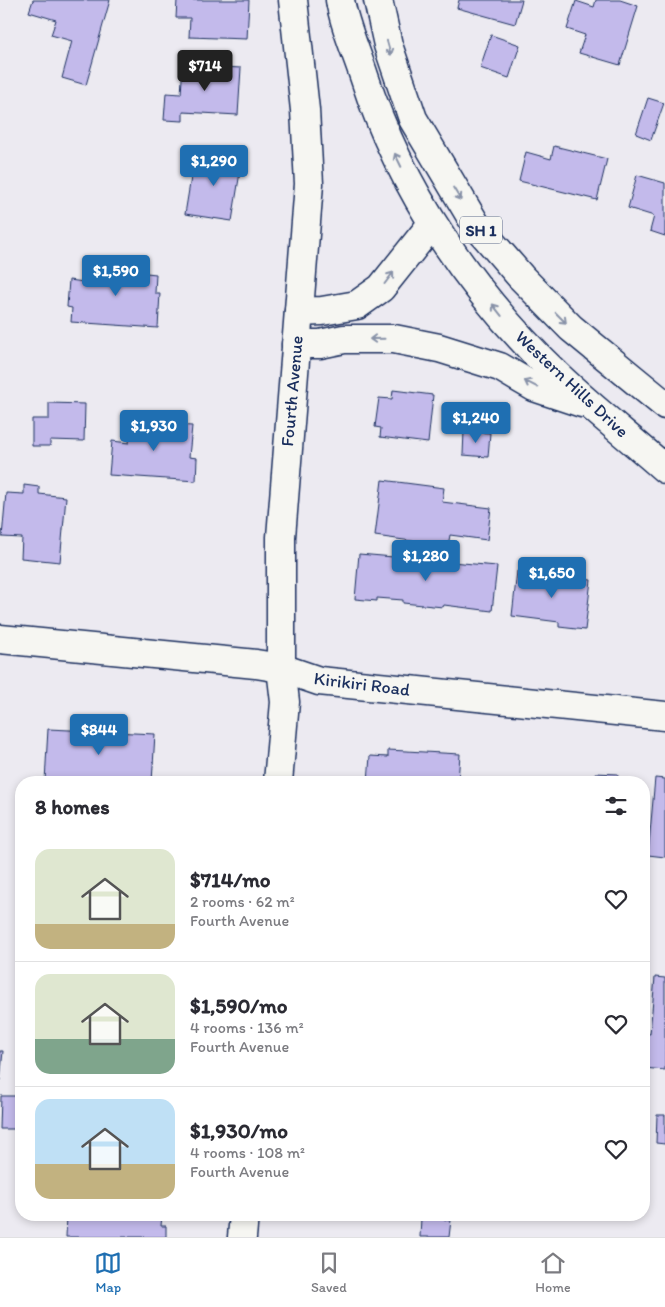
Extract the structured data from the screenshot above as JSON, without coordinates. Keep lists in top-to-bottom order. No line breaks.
{"streets":{"main road":["SH 1","Western Hills Drive","Fourth Avenue","Kirikiri Road"]},"crossings":[["Fourth Avenue","Kirikiri Road"]],"page":{"price":["$714","$1,290","$1,590","$1,240","$1,930","$1,280","$1,650","$844"],"heading":"8 homes","list":[{"name":"$714/mo","note":"2 rooms · 62 m² · Fourth Avenue"},{"name":"$1,590/mo","note":"4 rooms · 136 m² · Fourth Avenue"},{"name":"$1,930/mo","note":"4 rooms · 108 m² · Fourth Avenue"}],"tabs":["Map","Saved","Home"]}}
